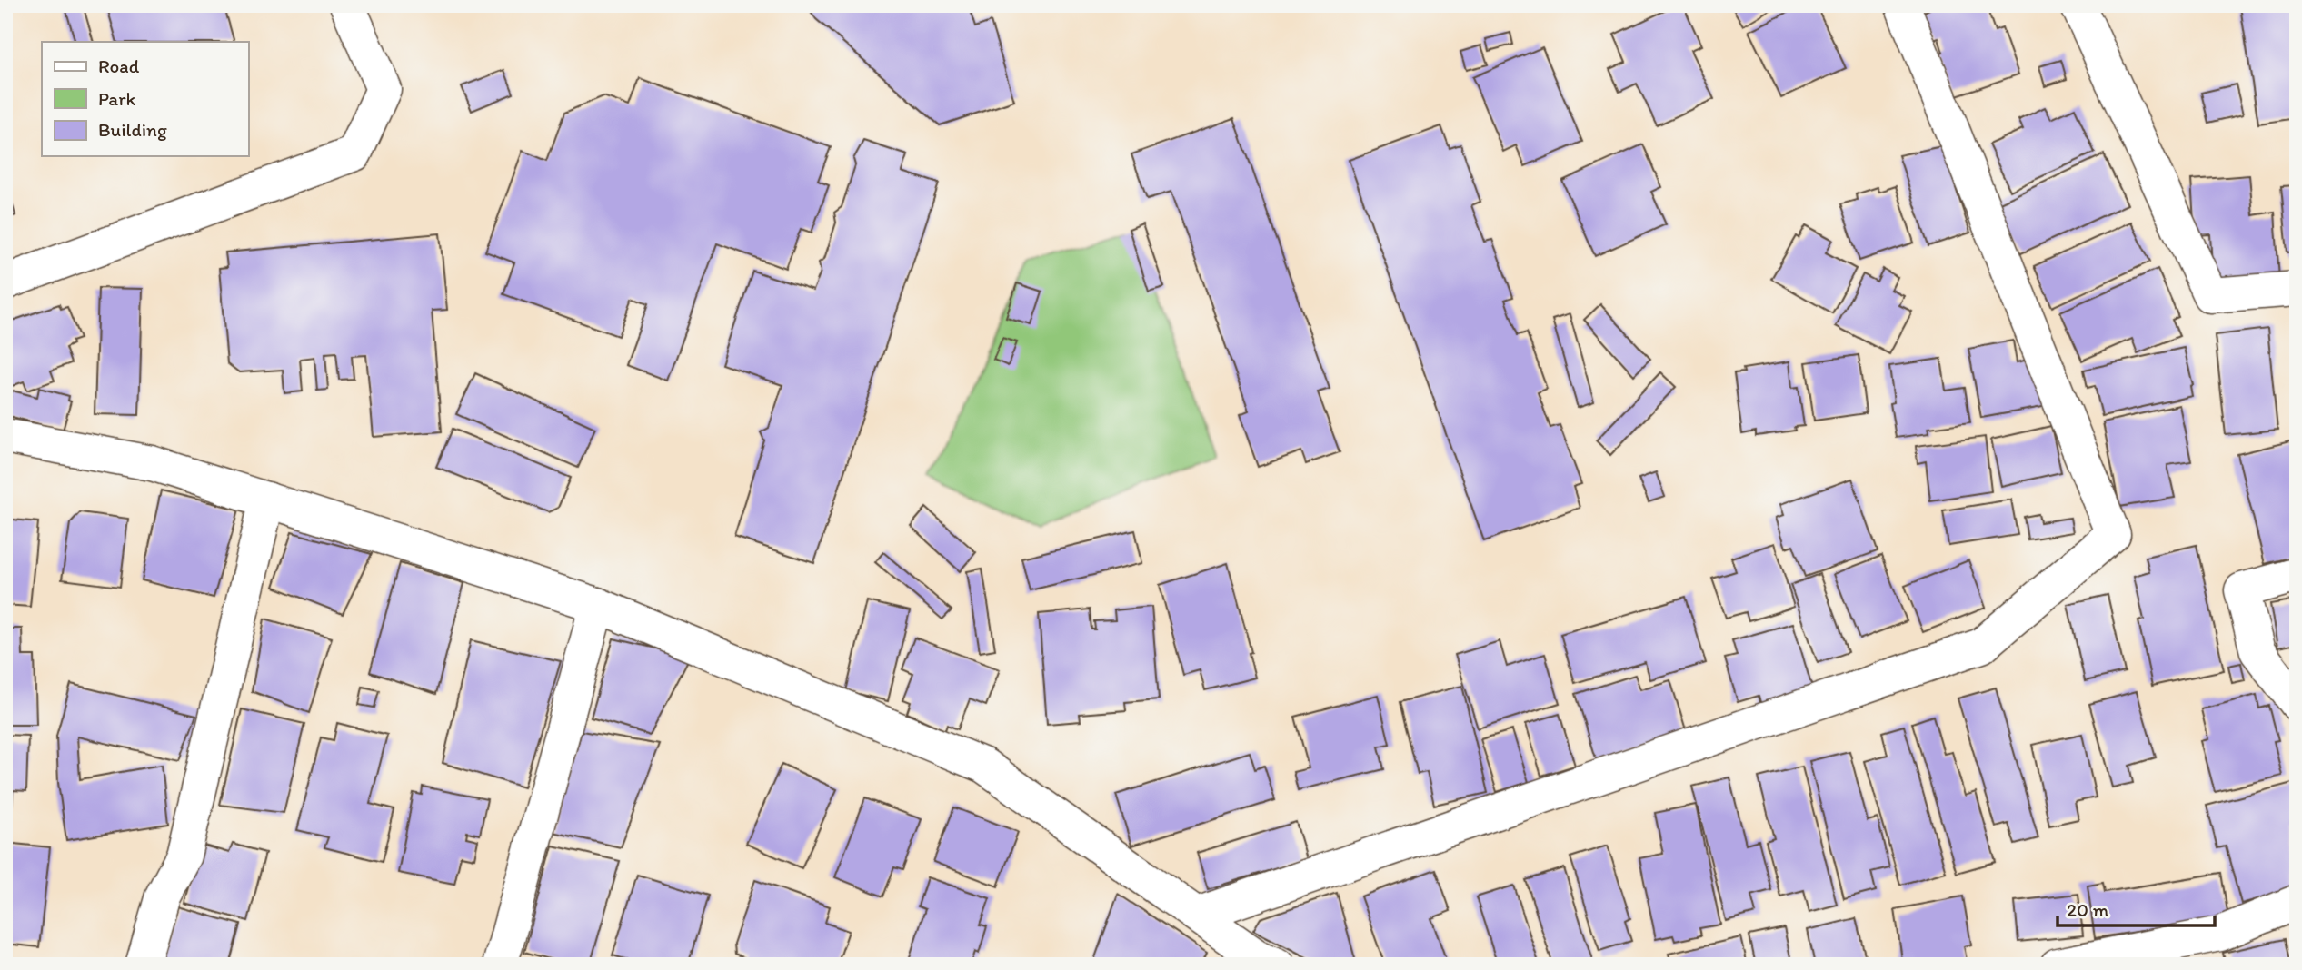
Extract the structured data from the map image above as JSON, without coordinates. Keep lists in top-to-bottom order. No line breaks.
{"legend":["Road","Park","Building"],"scale_bar":"20 m"}
